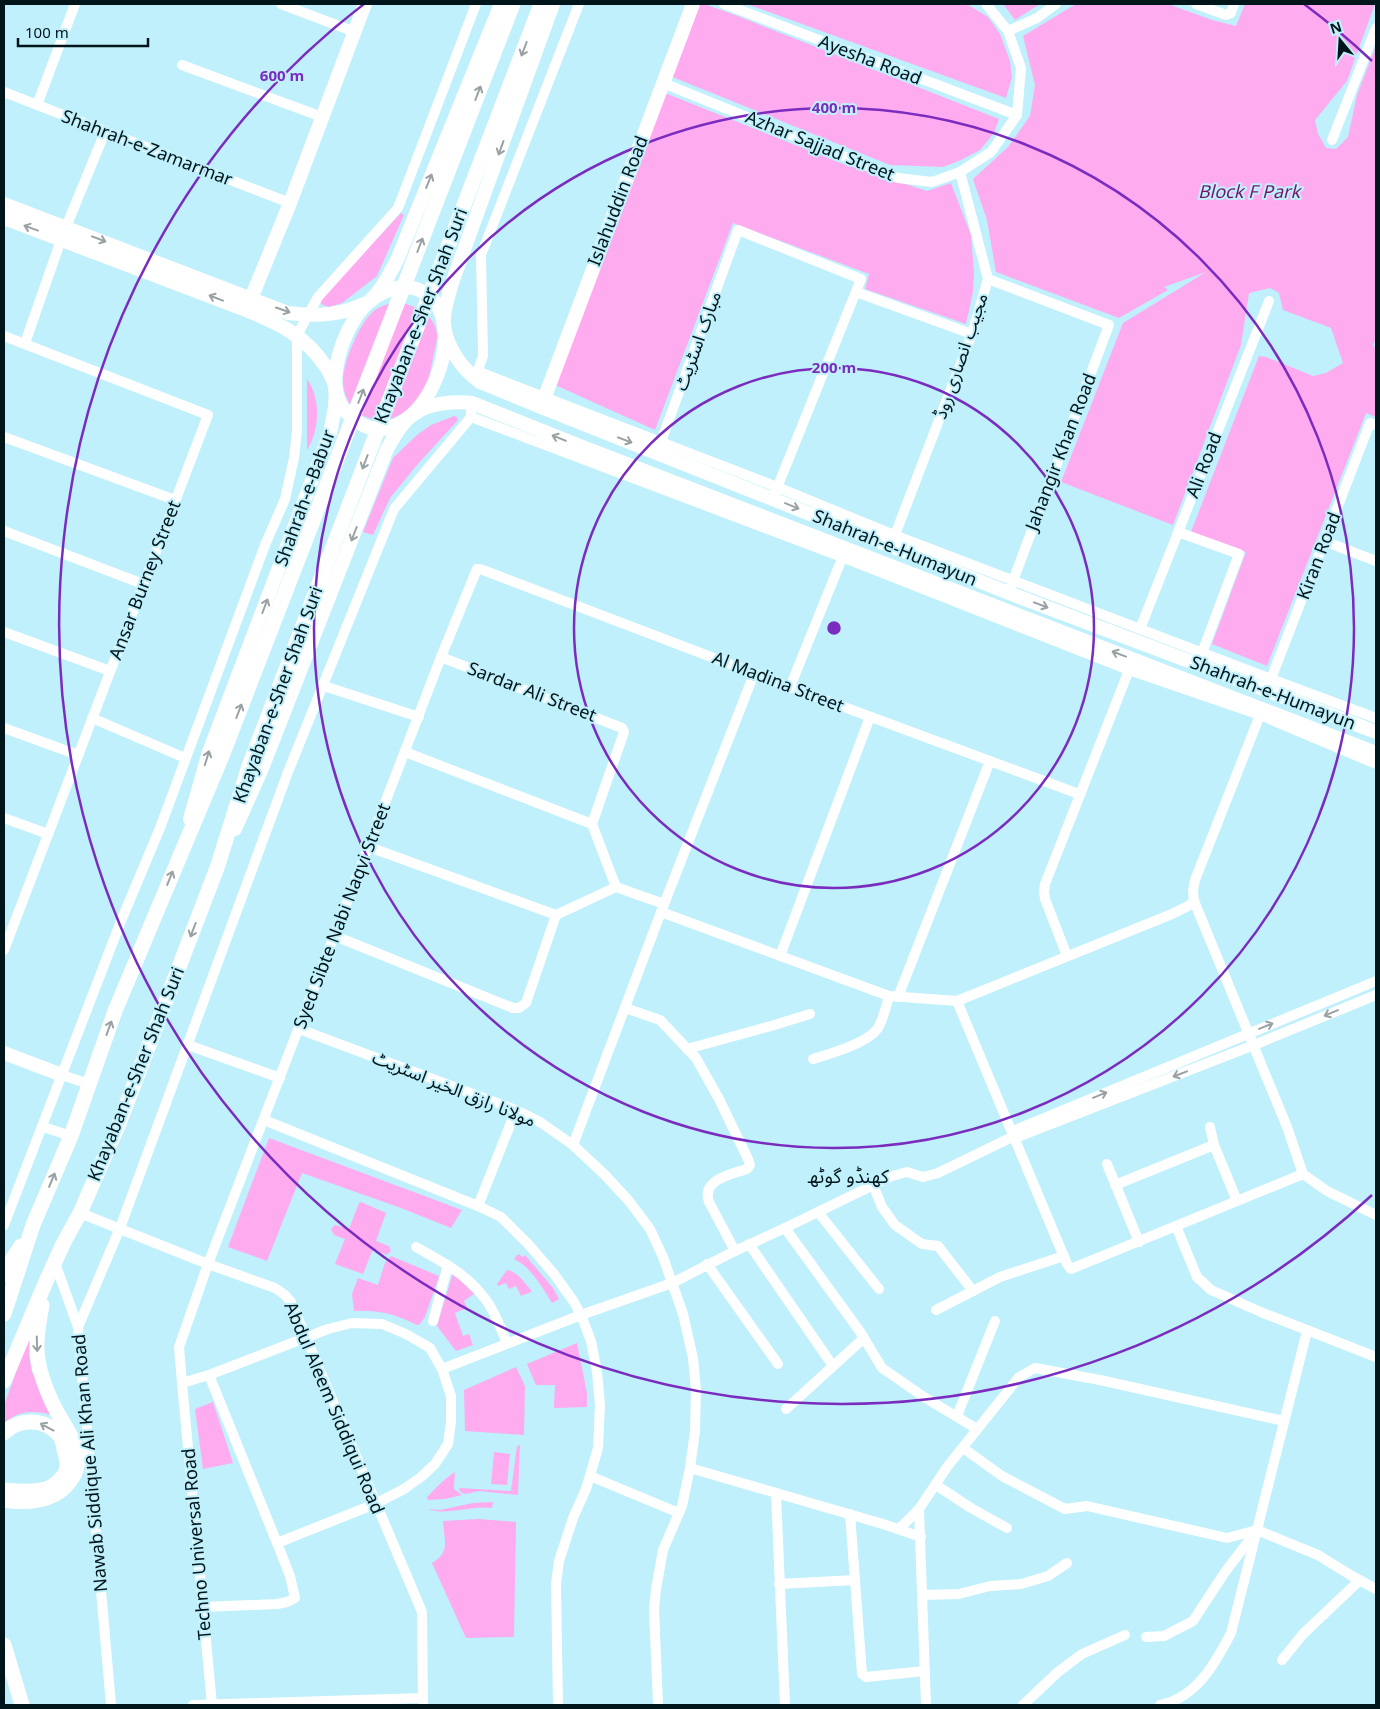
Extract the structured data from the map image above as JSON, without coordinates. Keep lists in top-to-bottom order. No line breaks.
{"streets":{"main road":["Islahuddin Road","Khayaban-e-Sher Shah Suri","Shahrah-e-Babur","Shahrah-e-Humayun"],"street":["Ayesha Road","Azhar Sajjad Street","Shahrah-e-Zamarmar","مبارک اسٹریٹ","مجیب انصاری روڈ","Jahangir Khan Road","Ali Road","Kiran Road","Ansar Burney Street","Al Madina Street","Sardar Ali Street","Syed Sibte Nabi Naqvi Street","مولانا رازق الخیر اسٹریٹ","Abdul Aleem Siddiqui Road","Nawab Siddique Ali Khan Road","Techno Universal Road"]},"crossings":[["Ayesha Road","Azhar Sajjad Street"],["Azhar Sajjad Street","Islahuddin Road"],["Azhar Sajjad Street","مجیب انصاری روڈ"],["Islahuddin Road","Shahrah-e-Humayun"],["Khayaban-e-Sher Shah Suri","Shahrah-e-Babur"],["Khayaban-e-Sher Shah Suri","Abdul Aleem Siddiqui Road"],["مبارک اسٹریٹ","Shahrah-e-Humayun"],["مجیب انصاری روڈ","Jahangir Khan Road"],["مجیب انصاری روڈ","Shahrah-e-Humayun"],["Jahangir Khan Road","Shahrah-e-Humayun"],["Shahrah-e-Babur","Shahrah-e-Humayun"],["Shahrah-e-Humayun","Kiran Road"],["Shahrah-e-Humayun","Nawab Siddique Ali Khan Road"],["Al Madina Street","Syed Sibte Nabi Naqvi Street"],["Sardar Ali Street","Syed Sibte Nabi Naqvi Street"],["Syed Sibte Nabi Naqvi Street","مولانا رازق الخیر اسٹریٹ"],["Syed Sibte Nabi Naqvi Street","Abdul Aleem Siddiqui Road"],["Syed Sibte Nabi Naqvi Street","Techno Universal Road"],["Abdul Aleem Siddiqui Road","Nawab Siddique Ali Khan Road"],["Abdul Aleem Siddiqui Road","Techno Universal Road"]],"districts":["کھنڈو گوٹھ"],"parks":["Block F Park"],"scale_bar":"100 m","north":"top","rings":["600 m","400 m","200 m"]}
